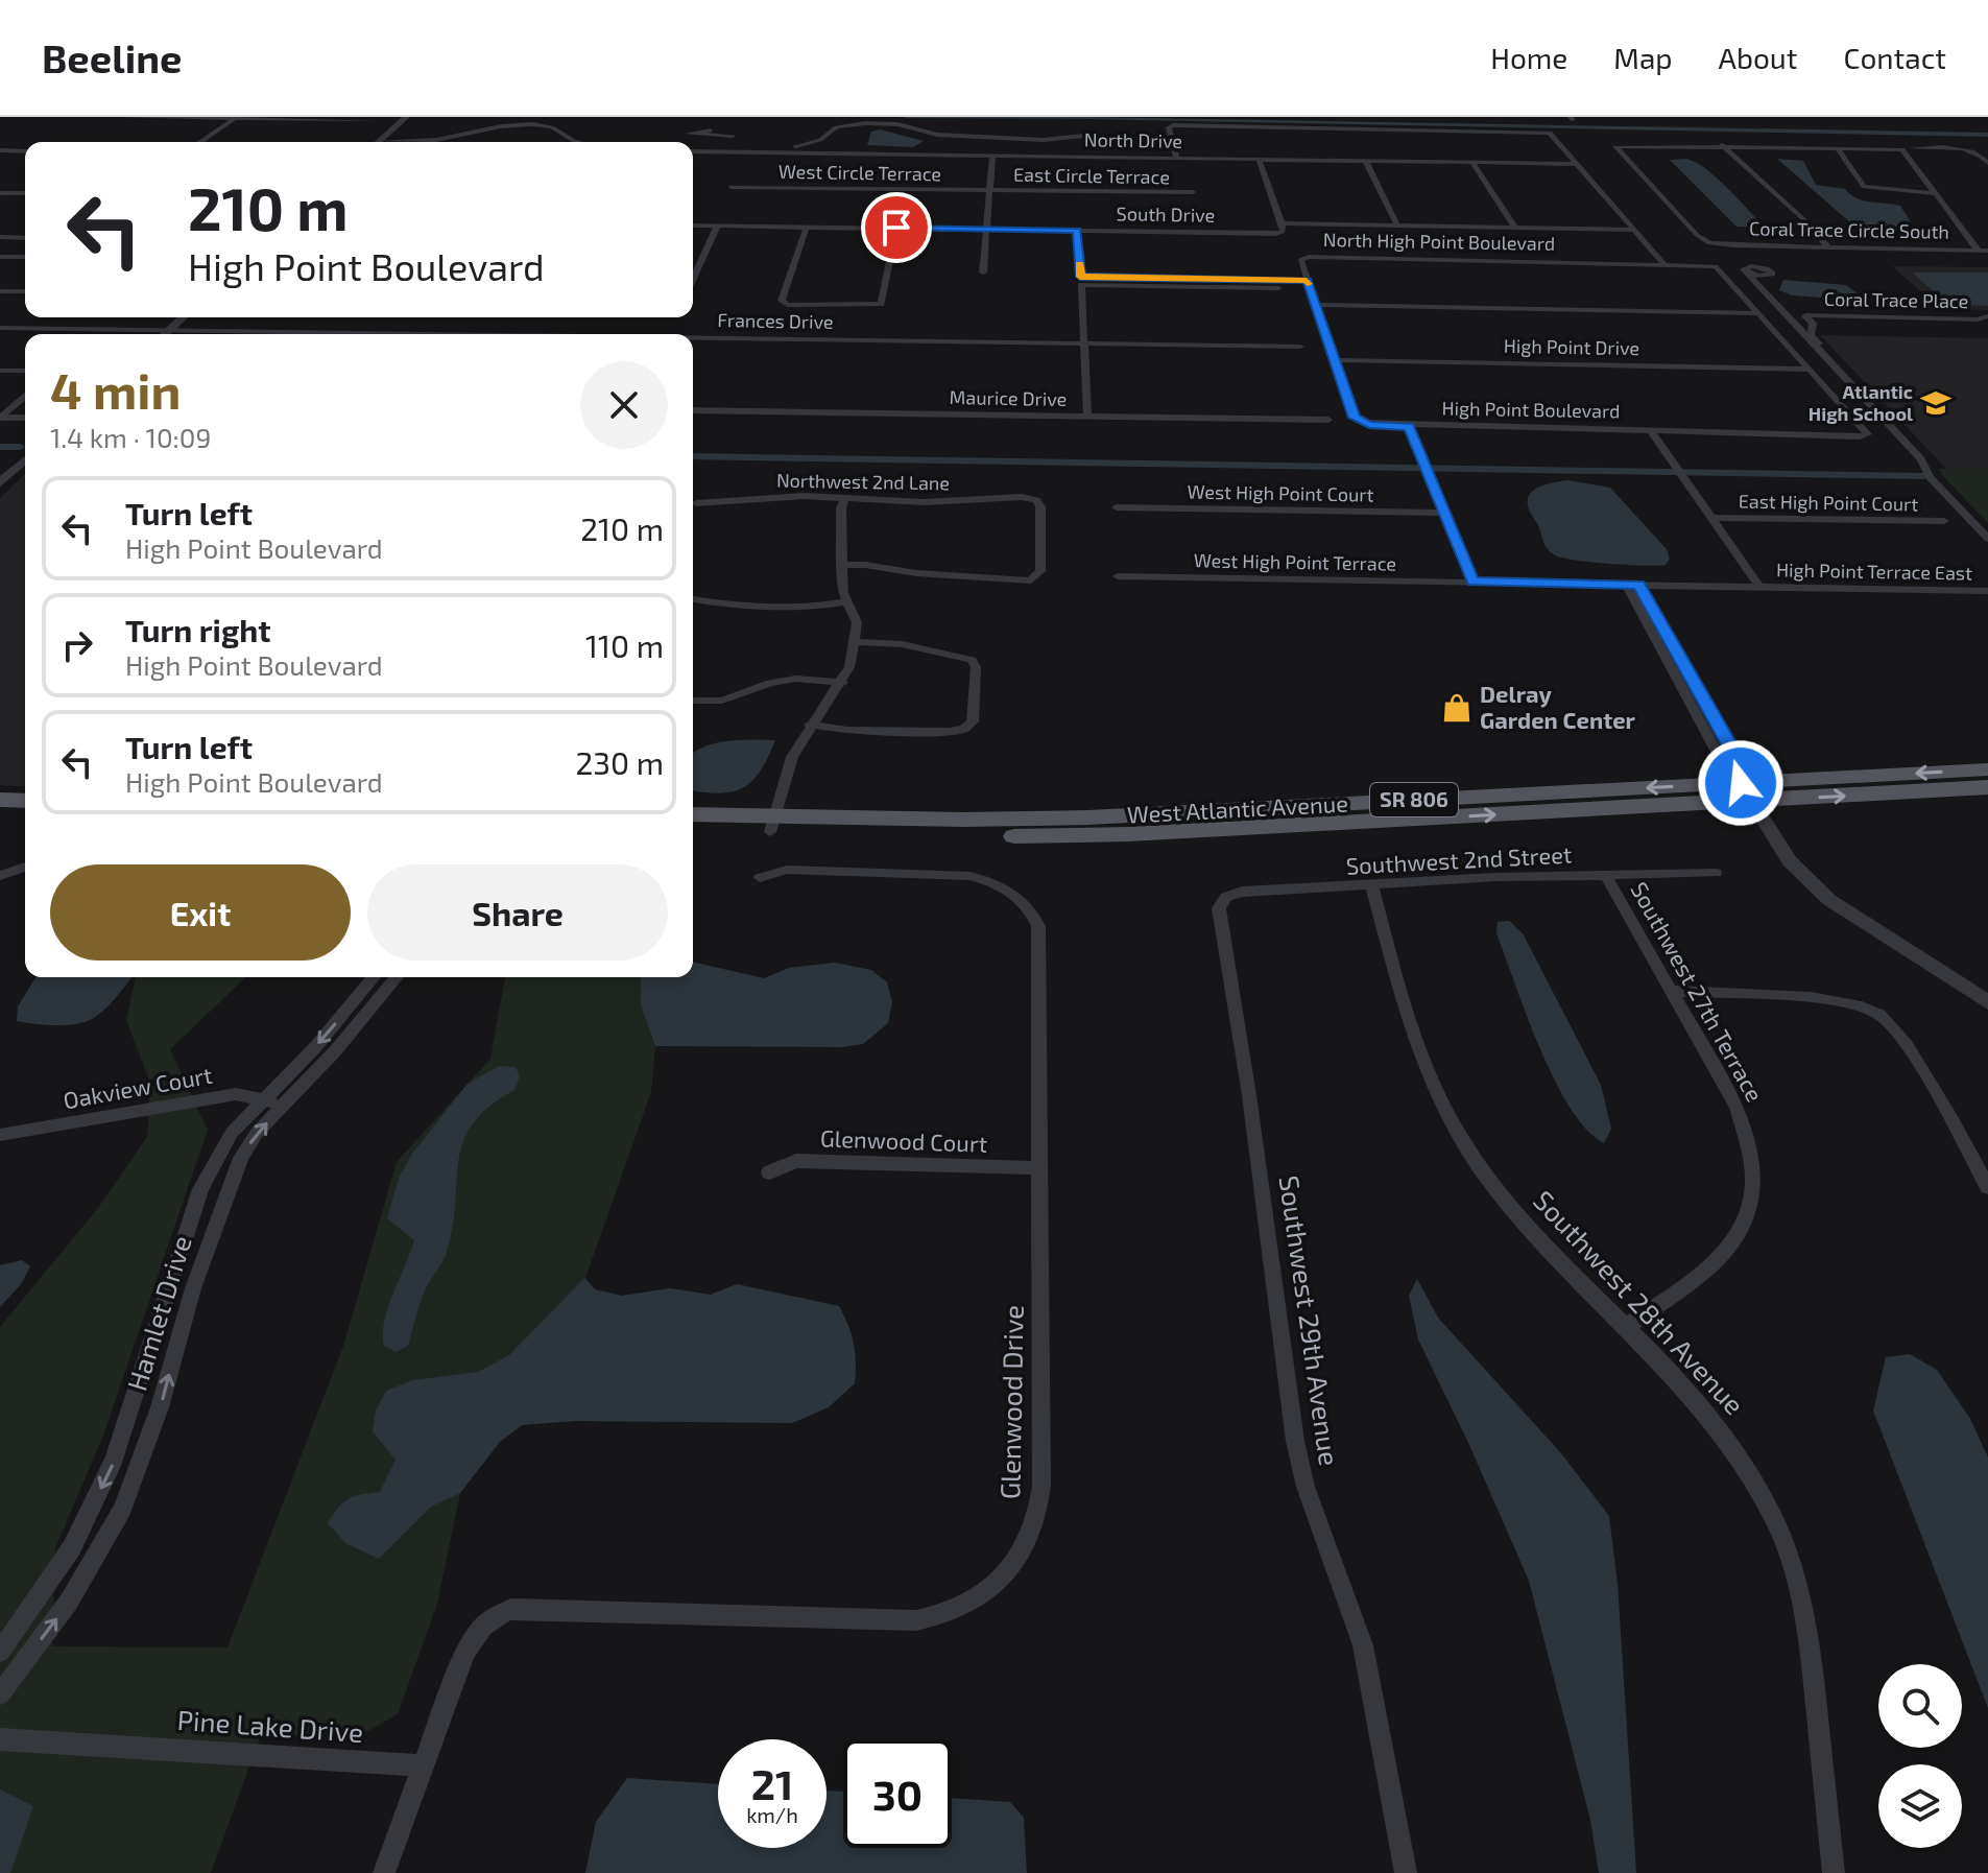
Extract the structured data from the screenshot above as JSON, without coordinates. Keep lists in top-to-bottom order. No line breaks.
{"streets":{"main road":["SR 806","West Atlantic Avenue"],"street":["North Drive","West Circle Terrace","East Circle Terrace","South Drive","Coral Trace Circle South","North High Point Boulevard","Coral Trace Place","Frances Drive","High Point Drive","Maurice Drive","High Point Boulevard","Northwest 2nd Lane","West High Point Court","East High Point Court","West High Point Terrace","High Point Terrace East","Southwest 2nd Street","Southwest 27th Terrace","Oakview Court","Glenwood Court","Southwest 28th Avenue","Hamlet Drive","Southwest 29th Avenue","Glenwood Drive","Pine Lake Drive"]},"crossings":[["West Circle Terrace","East Circle Terrace"],["North High Point Boulevard","High Point Drive"],["North High Point Boulevard","High Point Boulevard"],["High Point Boulevard","West High Point Court"],["High Point Boulevard","East High Point Court"],["High Point Boulevard","West High Point Terrace"],["High Point Boulevard","High Point Terrace East"],["Southwest 2nd Street","Southwest 27th Terrace"],["Southwest 2nd Street","Southwest 28th Avenue"],["Southwest 2nd Street","Southwest 29th Avenue"],["Southwest 27th Terrace","Southwest 28th Avenue"],["Oakview Court","Hamlet Drive"],["Glenwood Court","Glenwood Drive"],["Glenwood Drive","Pine Lake Drive"]],"places":{"school or university":["Atlantic High School"],"shop":["Delray Garden Center"]},"page":{"header":"Beeline","nav":["Home","Map","About","Contact"],"turn":["210 m","High Point Boulevard"],"heading":["4 min","1.4 km · 10:09"],"list":[{"name":"Turn left","note":"High Point Boulevard","value":"210 m"},{"name":"Turn right","note":"High Point Boulevard","value":"110 m"},{"name":"Turn left","note":"High Point Boulevard","value":"230 m"}],"buttons":["Exit","Share"],"speed":"21 km/h","limit":"30"}}
